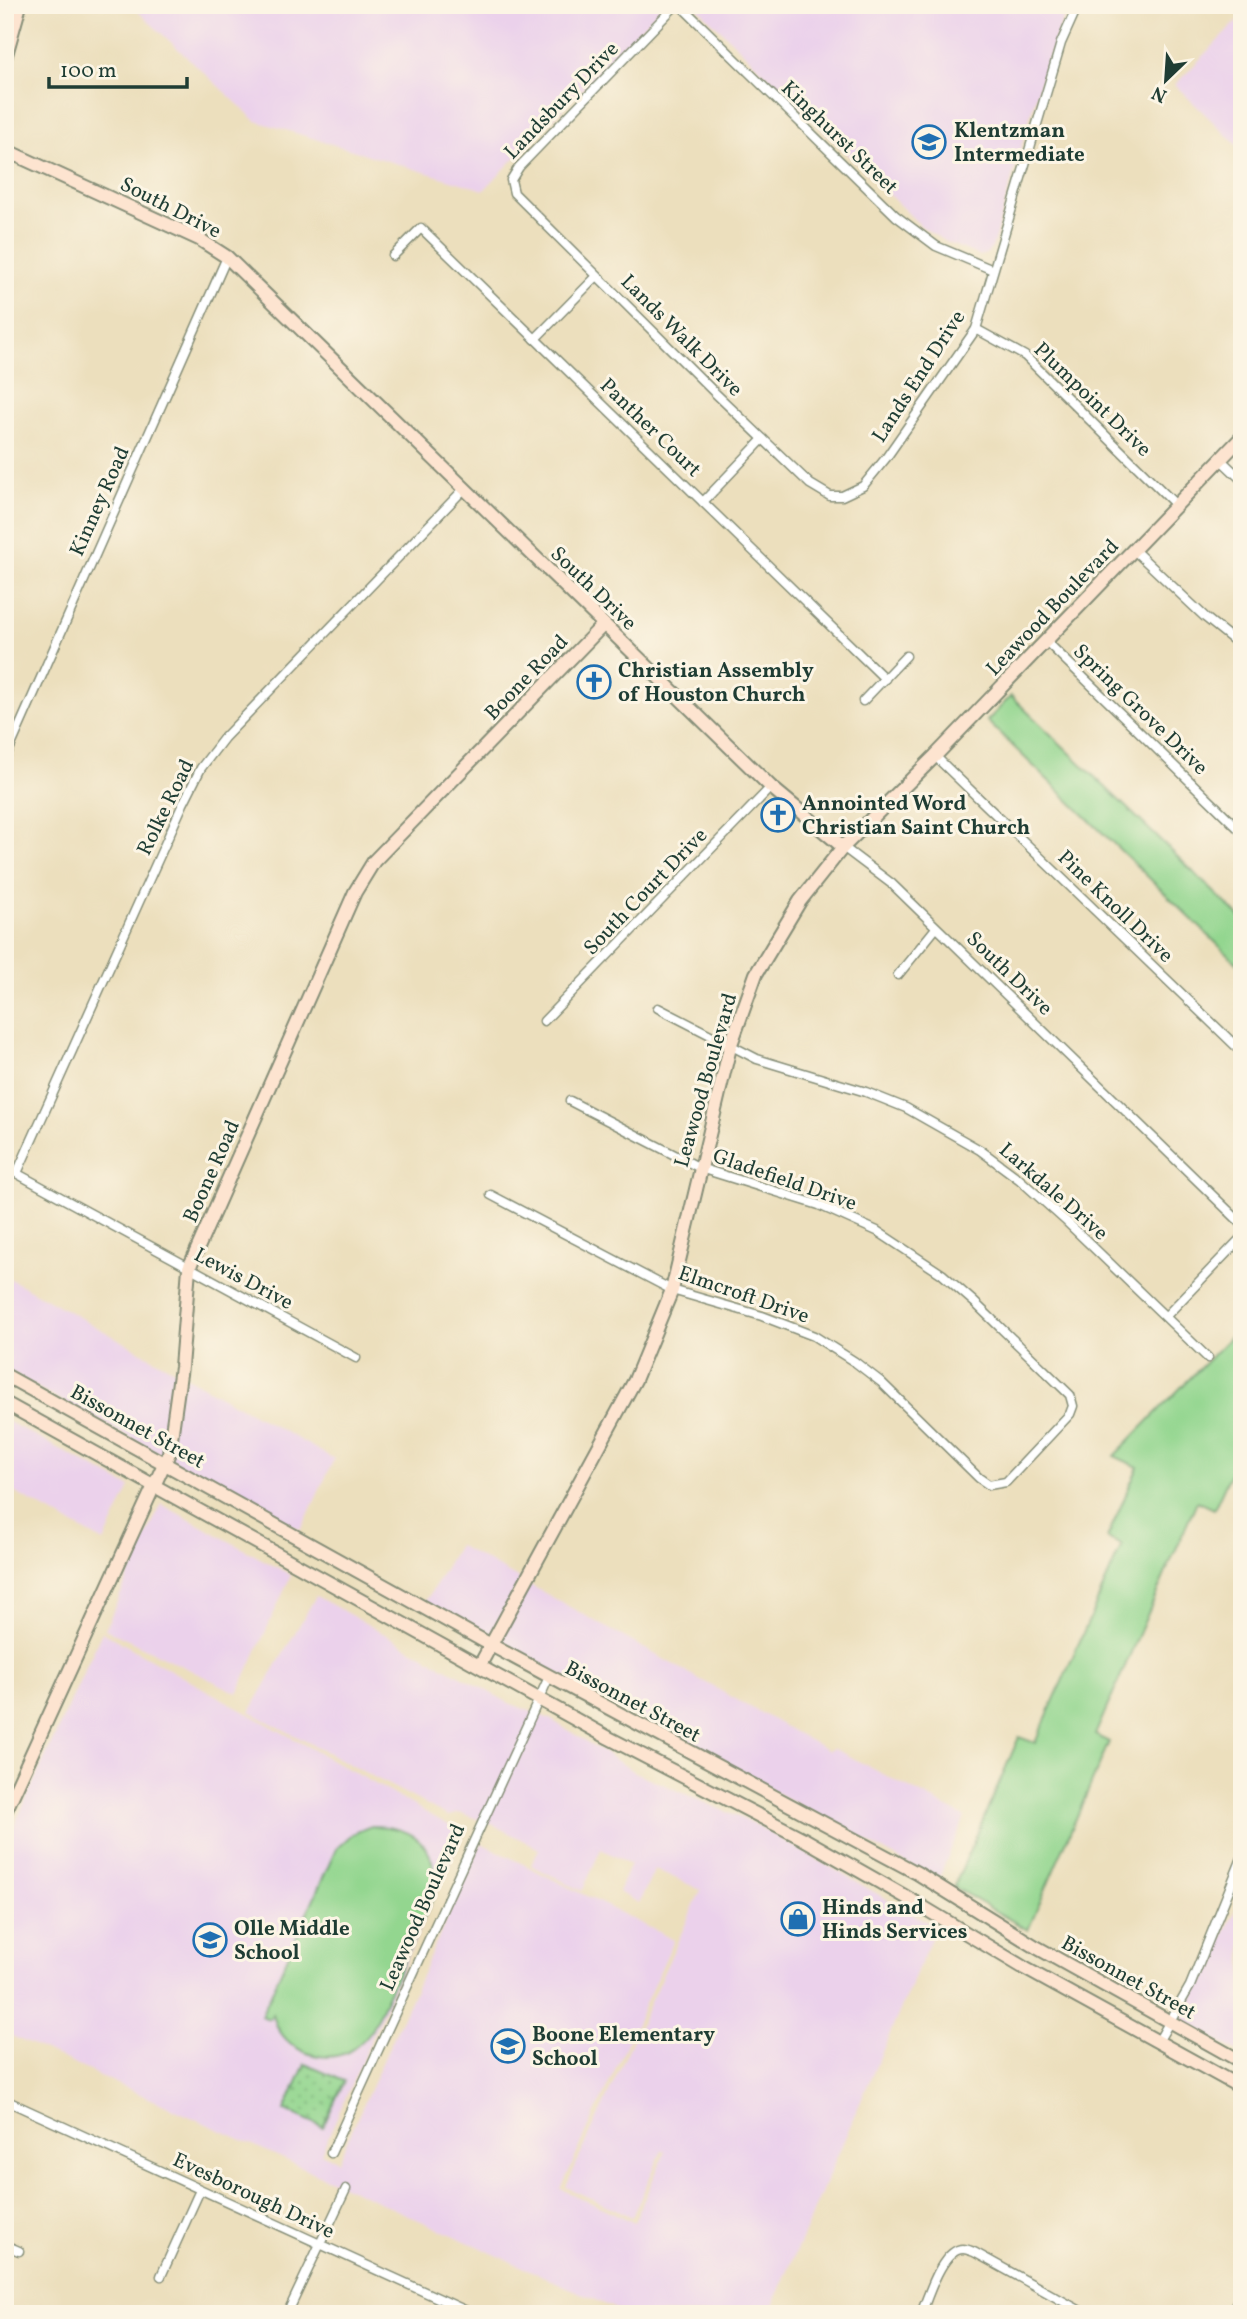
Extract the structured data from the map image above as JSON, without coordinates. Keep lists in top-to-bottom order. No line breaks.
{"streets":{"street":["Landsbury Drive","Kinghurst Street","South Drive","Lands Walk Drive","Lands End Drive","Plumpoint Drive","Panther Court","Kinney Road","Leawood Boulevard","Boone Road","Spring Grove Drive","Rolke Road","South Court Drive","Pine Knoll Drive","Gladefield Drive","Larkdale Drive","Lewis Drive","Elmcroft Drive","Bissonnet Street","Evesborough Drive"]},"crossings":[["Landsbury Drive","Kinghurst Street"],["Landsbury Drive","Lands Walk Drive"],["Kinghurst Street","Lands End Drive"],["South Drive","Kinney Road"],["South Drive","Leawood Boulevard"],["South Drive","Boone Road"],["South Drive","Rolke Road"],["South Drive","South Court Drive"],["Lands Walk Drive","Lands End Drive"],["Lands End Drive","Plumpoint Drive"],["Plumpoint Drive","Leawood Boulevard"],["Leawood Boulevard","Spring Grove Drive"],["Leawood Boulevard","Pine Knoll Drive"],["Leawood Boulevard","Gladefield Drive"],["Leawood Boulevard","Larkdale Drive"],["Leawood Boulevard","Elmcroft Drive"],["Leawood Boulevard","Bissonnet Street"],["Boone Road","Lewis Drive"],["Boone Road","Bissonnet Street"],["Rolke Road","Lewis Drive"],["Gladefield Drive","Elmcroft Drive"]],"places":{"school or university":["Klentzman Intermediate","Olle Middle School","Boone Elementary School"],"church":["Christian Assembly of Houston Church","Annointed Word Christian Saint Church"],"shop":["Hinds and Hinds Services"]},"scale_bar":"100 m","north":"bottom left"}
